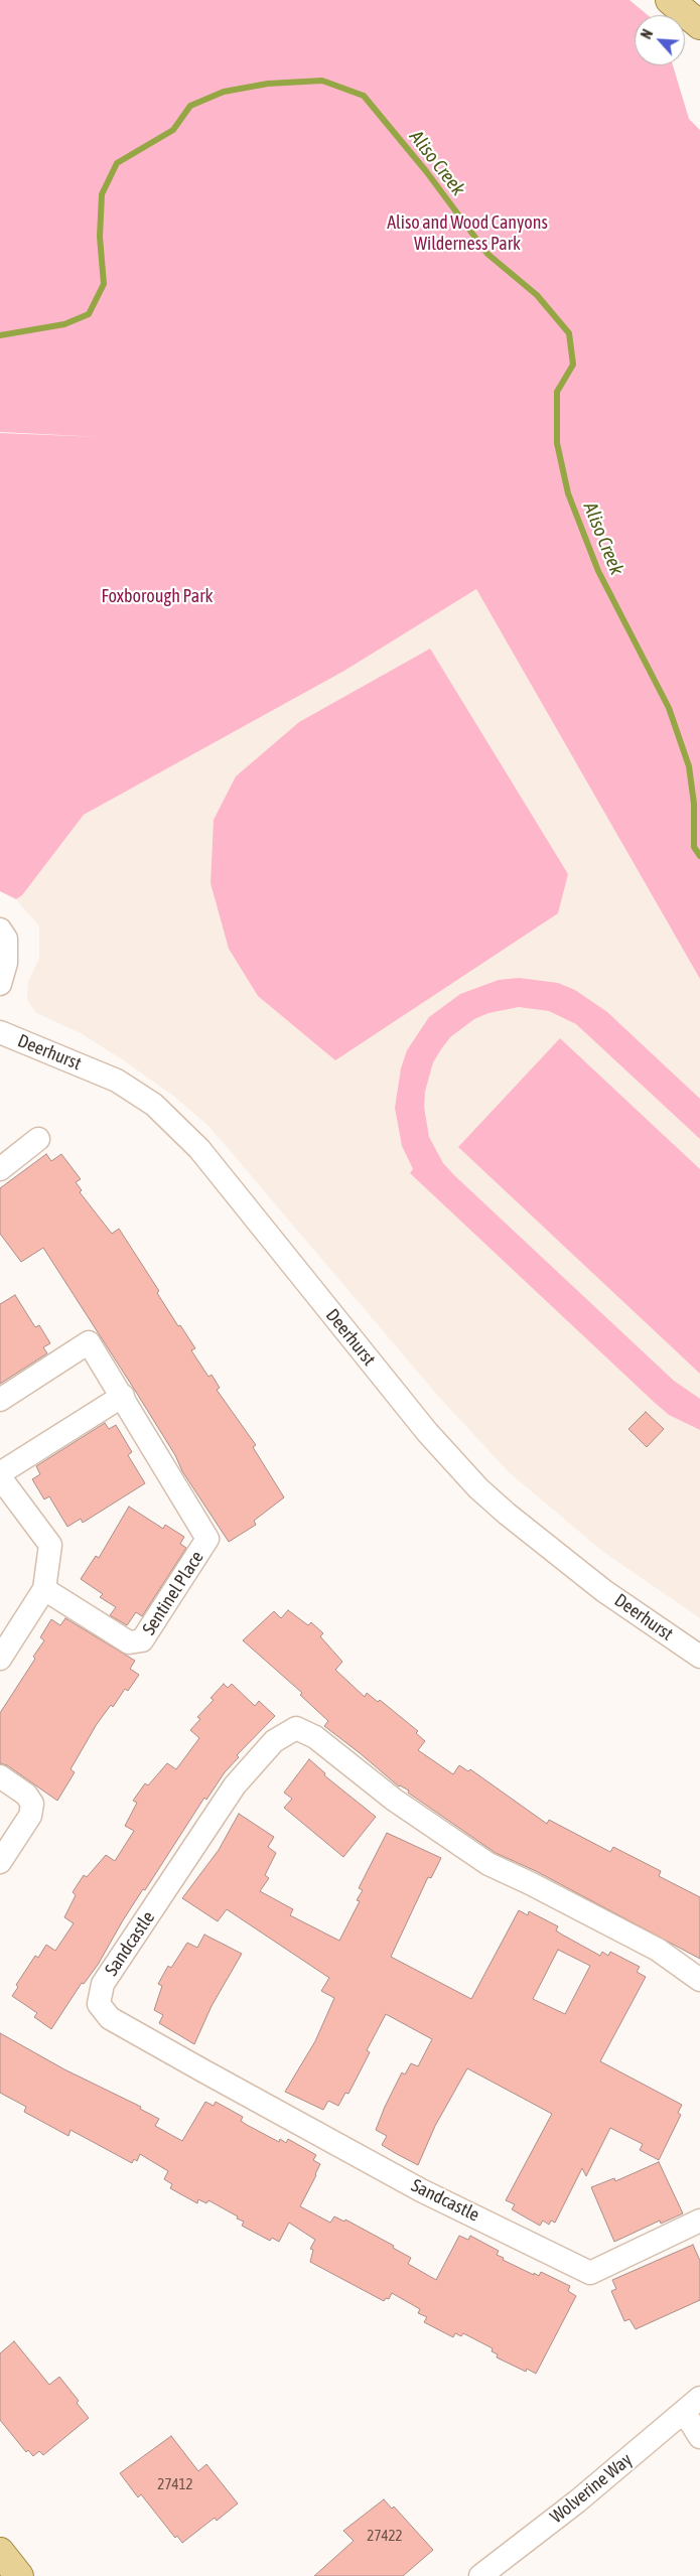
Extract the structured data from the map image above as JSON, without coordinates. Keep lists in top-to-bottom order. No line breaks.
{"streets":{"street":["Deerhurst","Sentinel Place","Sandcastle","Wolverine Way"]},"water":["Aliso Creek"],"parks":["Aliso and Wood Canyons Wilderness Park","Foxborough Park"],"house_numbers":["27412","27422"],"north":"top left"}
